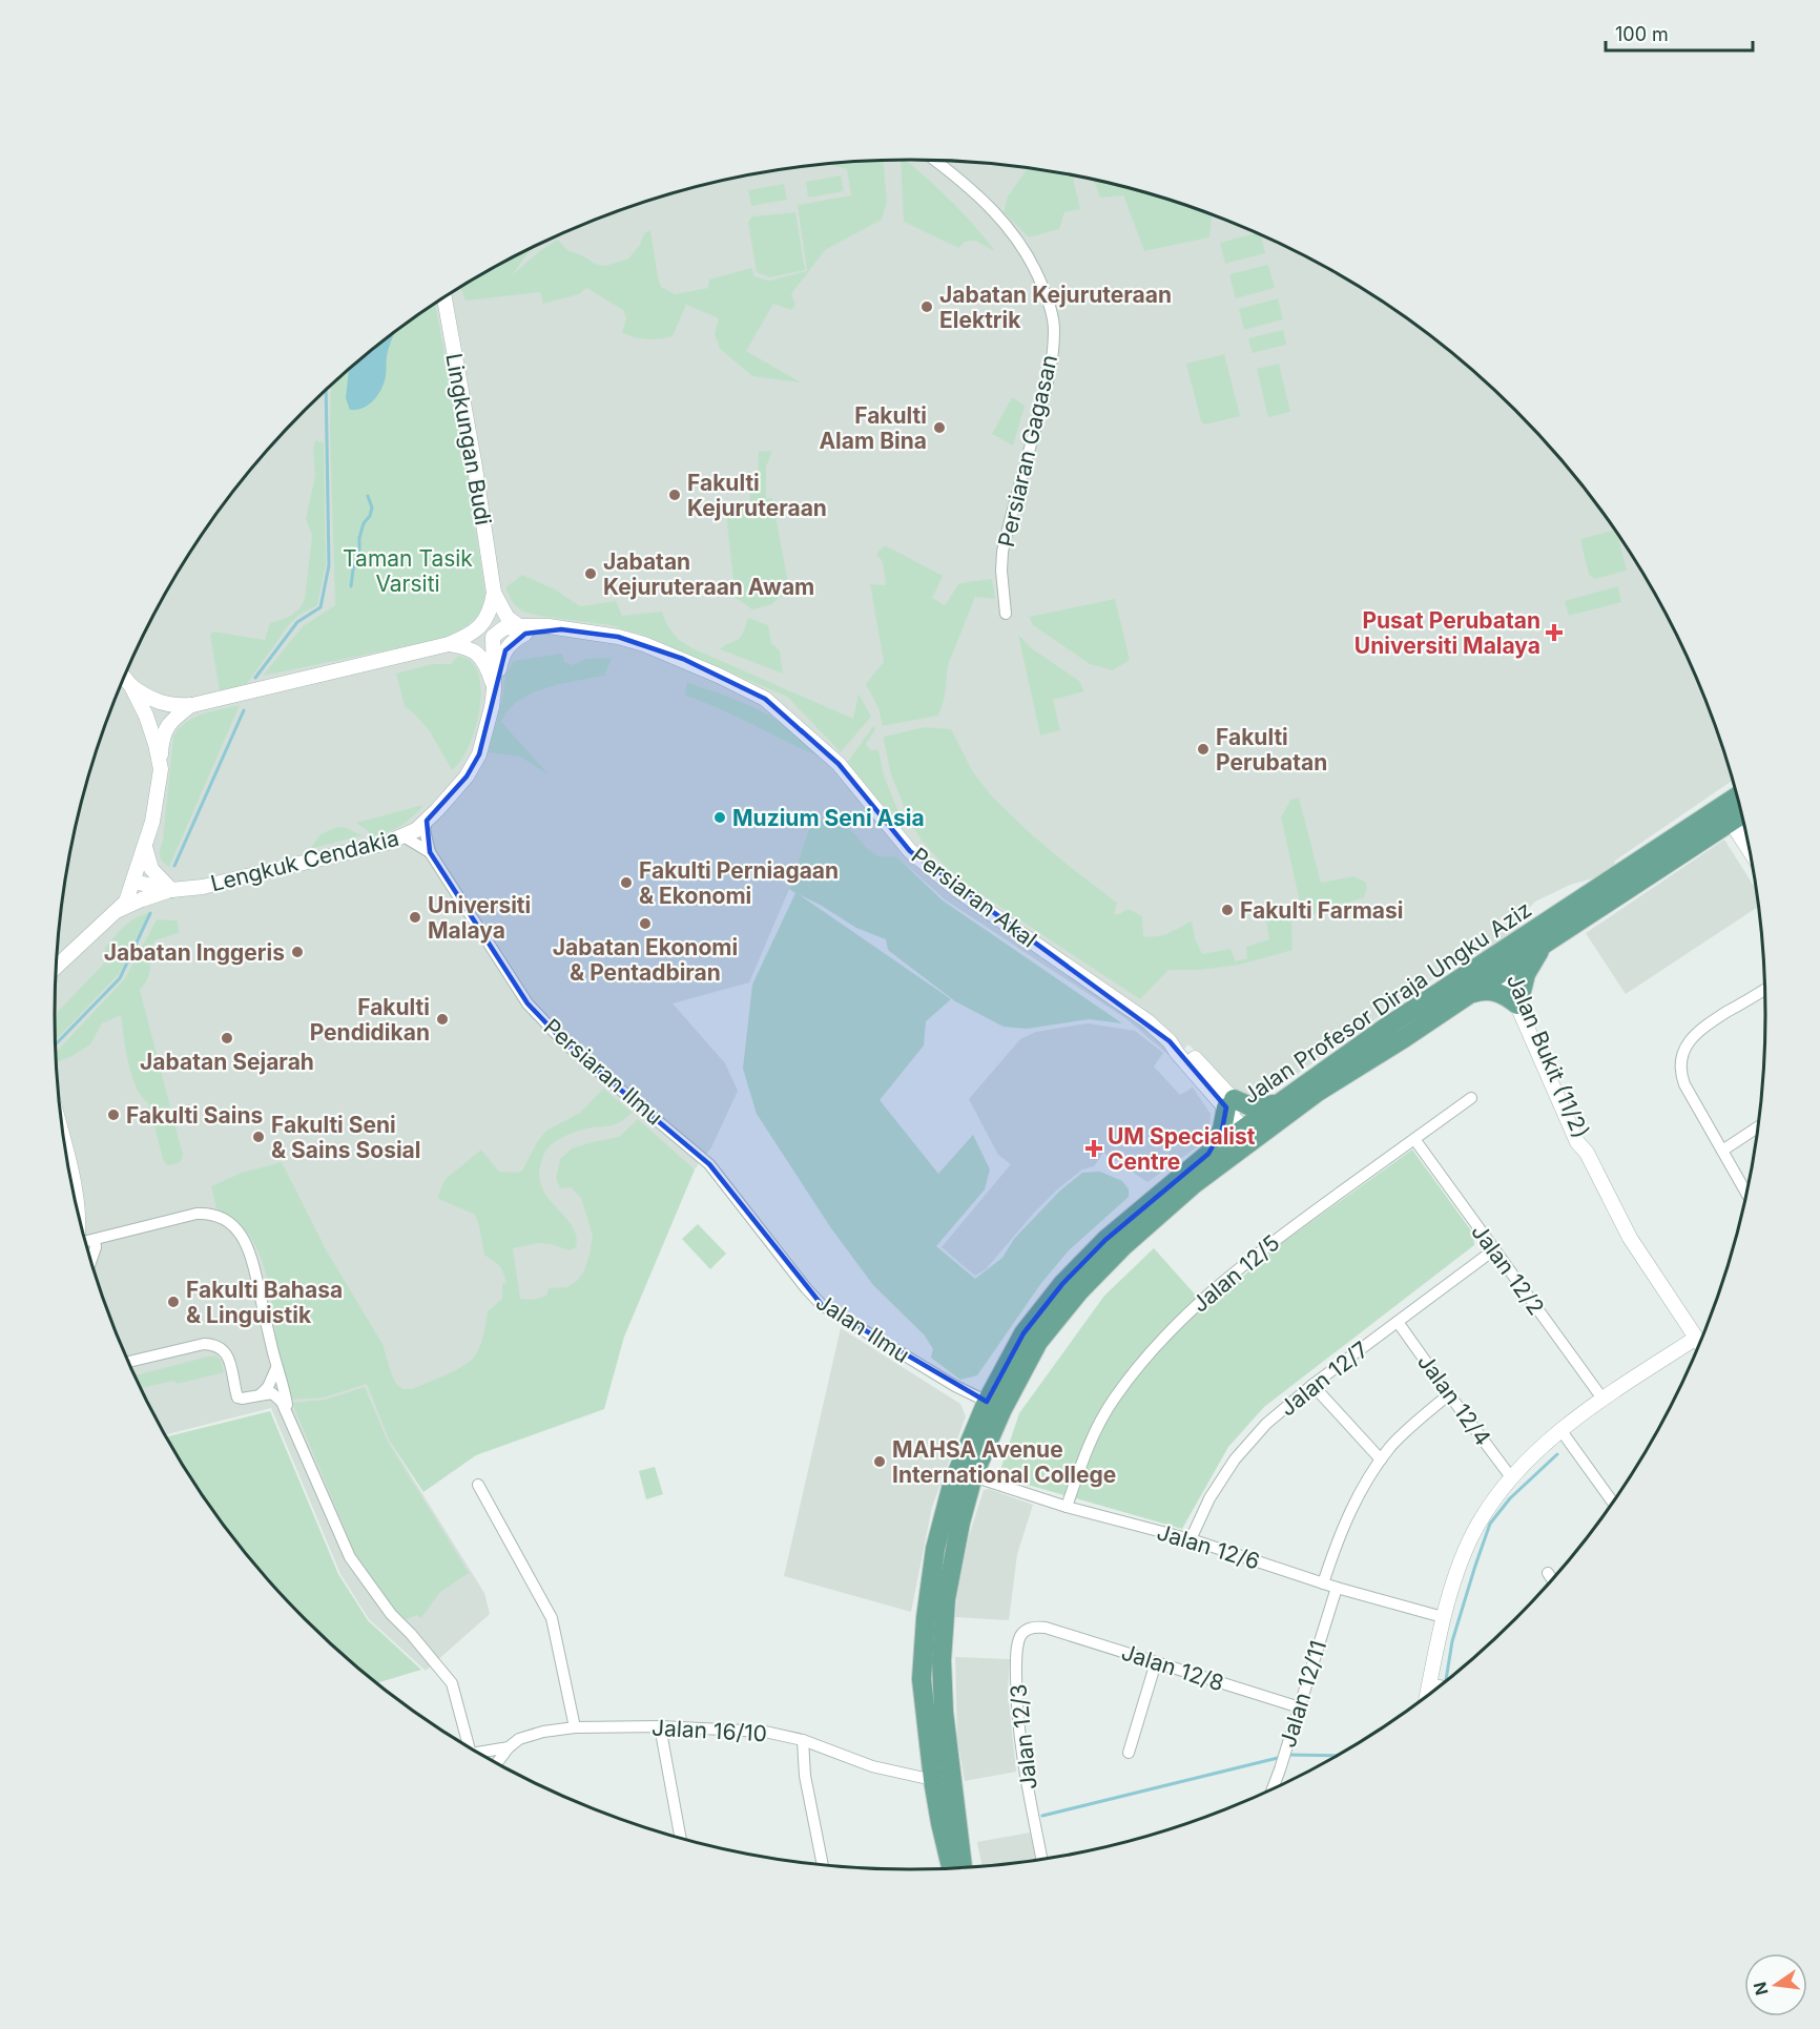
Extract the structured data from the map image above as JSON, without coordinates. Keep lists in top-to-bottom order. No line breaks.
{"streets":{"main road":["Jalan Profesor Diraja Ungku Aziz"],"street":["Lingkungan Budi","Persiaran Gagasan","Lengkuk Cendakia","Persiaran Akal","Jalan Bukit (11/2)","Persiaran Ilmu","Jalan 12/2","Jalan 12/5","Jalan Ilmu","Jalan 12/7","Jalan 12/4","Jalan 12/6","Jalan 12/8","Jalan 12/11","Jalan 16/10","Jalan 12/3"]},"crossings":[["Lingkungan Budi","Lengkuk Cendakia"],["Lingkungan Budi","Persiaran Akal"],["Lengkuk Cendakia","Persiaran Akal"],["Lengkuk Cendakia","Persiaran Ilmu"],["Persiaran Akal","Jalan Profesor Diraja Ungku Aziz"],["Jalan Profesor Diraja Ungku Aziz","Jalan Bukit (11/2)"],["Jalan Profesor Diraja Ungku Aziz","Jalan Ilmu"],["Jalan Profesor Diraja Ungku Aziz","Jalan 12/6"],["Jalan Profesor Diraja Ungku Aziz","Jalan 16/10"],["Persiaran Ilmu","Jalan Ilmu"],["Jalan 12/2","Jalan 12/5"],["Jalan 12/2","Jalan 12/7"],["Jalan 12/5","Jalan 12/6"],["Jalan 12/7","Jalan 12/4"],["Jalan 12/7","Jalan 12/6"],["Jalan 12/6","Jalan 12/11"],["Jalan 12/8","Jalan 12/11"],["Jalan 12/8","Jalan 12/3"]],"parks":["Taman Tasik Varsiti"],"places":{"other":["Jabatan Kejuruteraan Elektrik","Fakulti Alam Bina","Fakulti Kejuruteraan","Jabatan Kejuruteraan Awam","Fakulti Perubatan","Muzium Seni Asia","Fakulti Perniagaan & Ekonomi","Fakulti Farmasi","Universiti Malaya","Jabatan Ekonomi & Pentadbiran","Jabatan Inggeris","Fakulti Pendidikan","Jabatan Sejarah","Fakulti Sains","Fakulti Seni & Sains Sosial","Fakulti Bahasa & Linguistik","MAHSA Avenue International College"],"health":["Pusat Perubatan Universiti Malaya","UM Specialist Centre"]},"scale_bar":"100 m","north":"left"}
